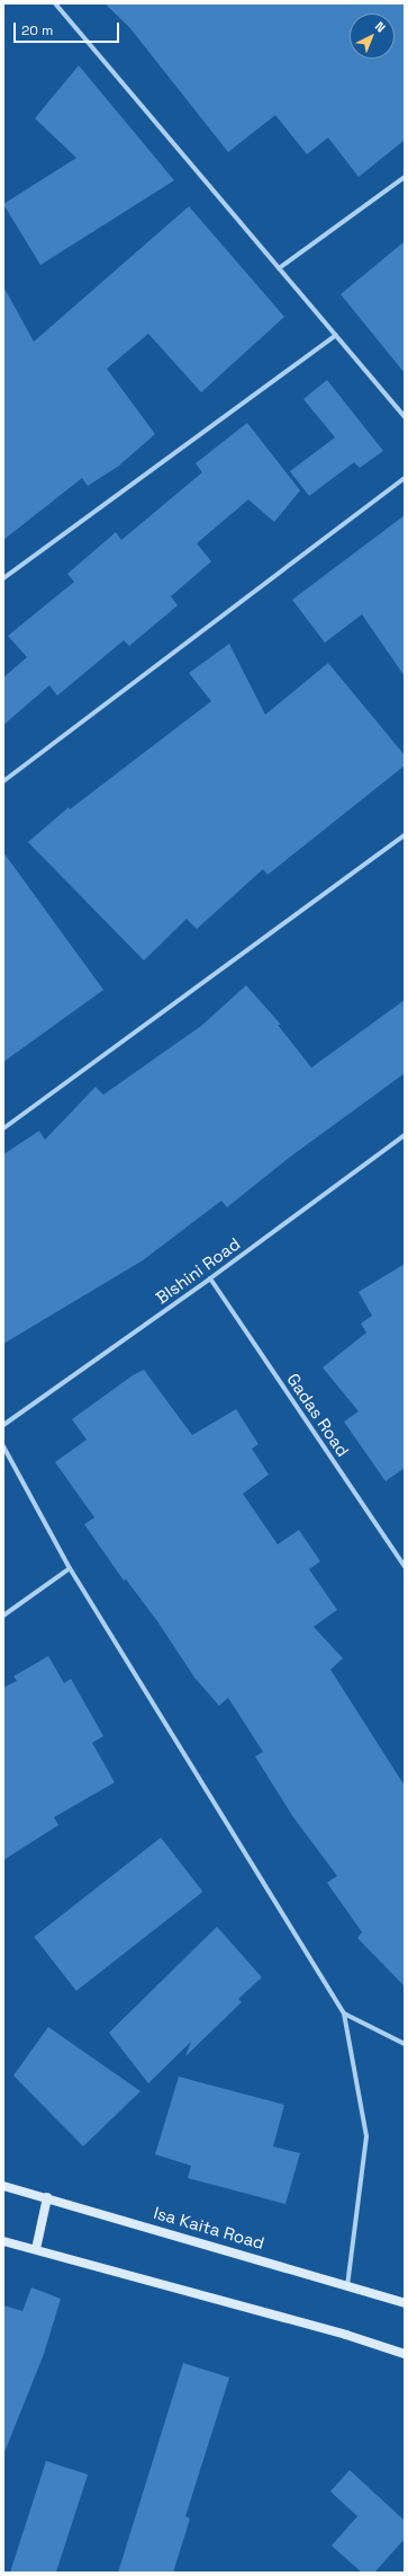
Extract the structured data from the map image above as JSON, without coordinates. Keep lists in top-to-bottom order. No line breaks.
{"streets":{"main road":["Isa Kaita Road"],"street":["BIshini Road","Gadas Road"]},"crossings":[["BIshini Road","Gadas Road"]],"scale_bar":"20 m","north":"top right"}
